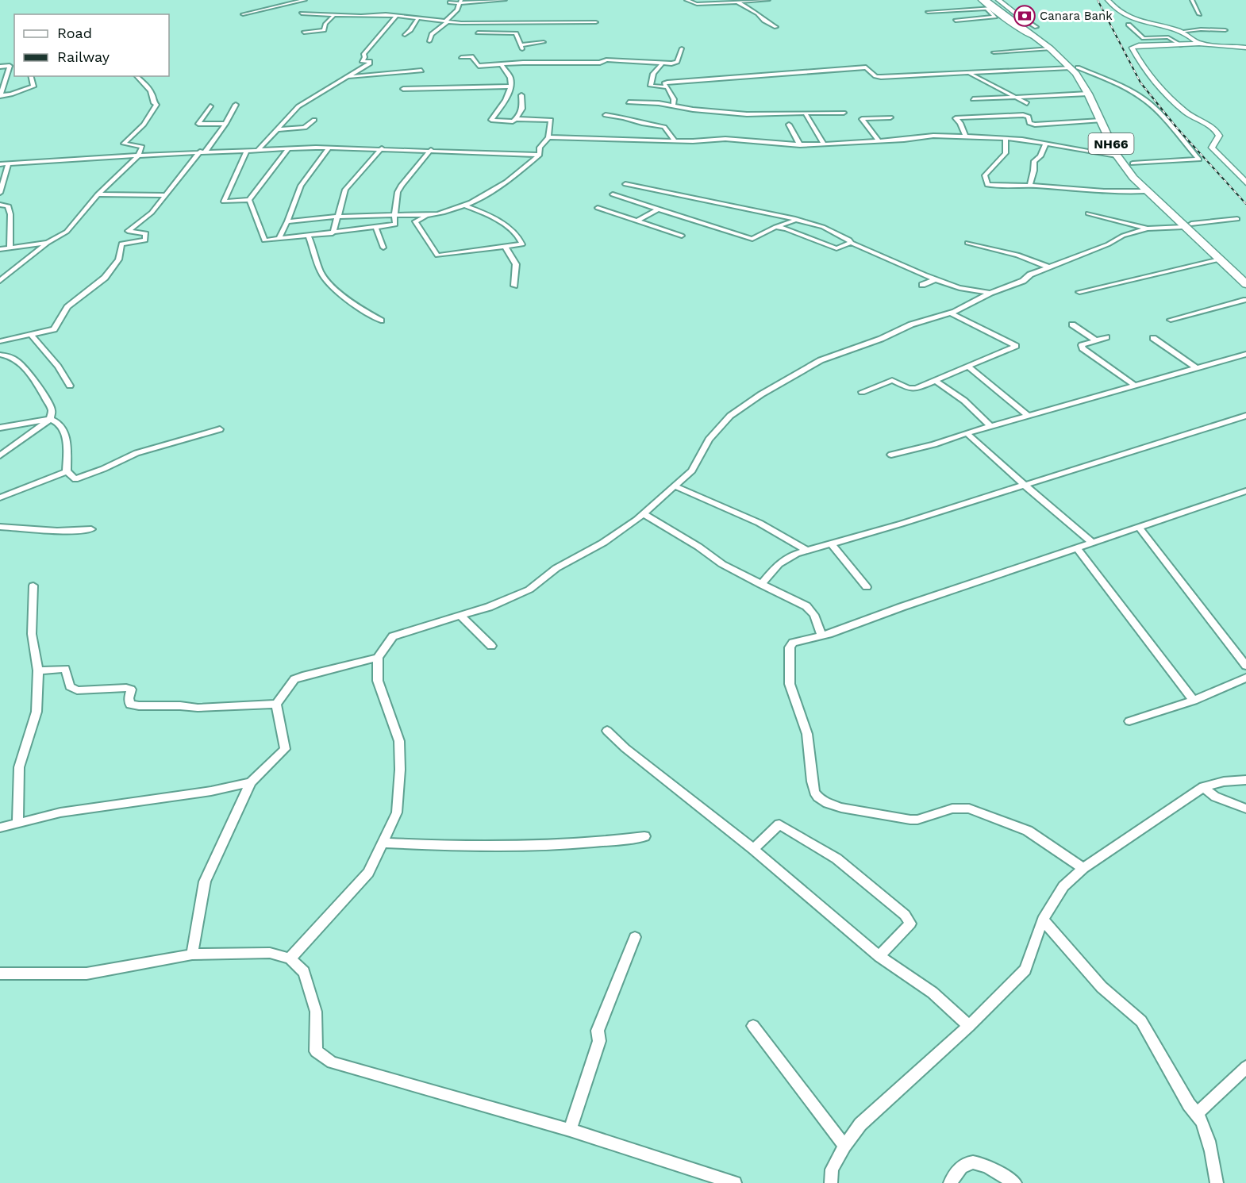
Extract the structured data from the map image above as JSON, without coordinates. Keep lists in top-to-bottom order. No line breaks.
{"streets":{"highway":["NH66"]},"places":{"bank":["Canara Bank"]},"legend":["Road","Railway"]}
